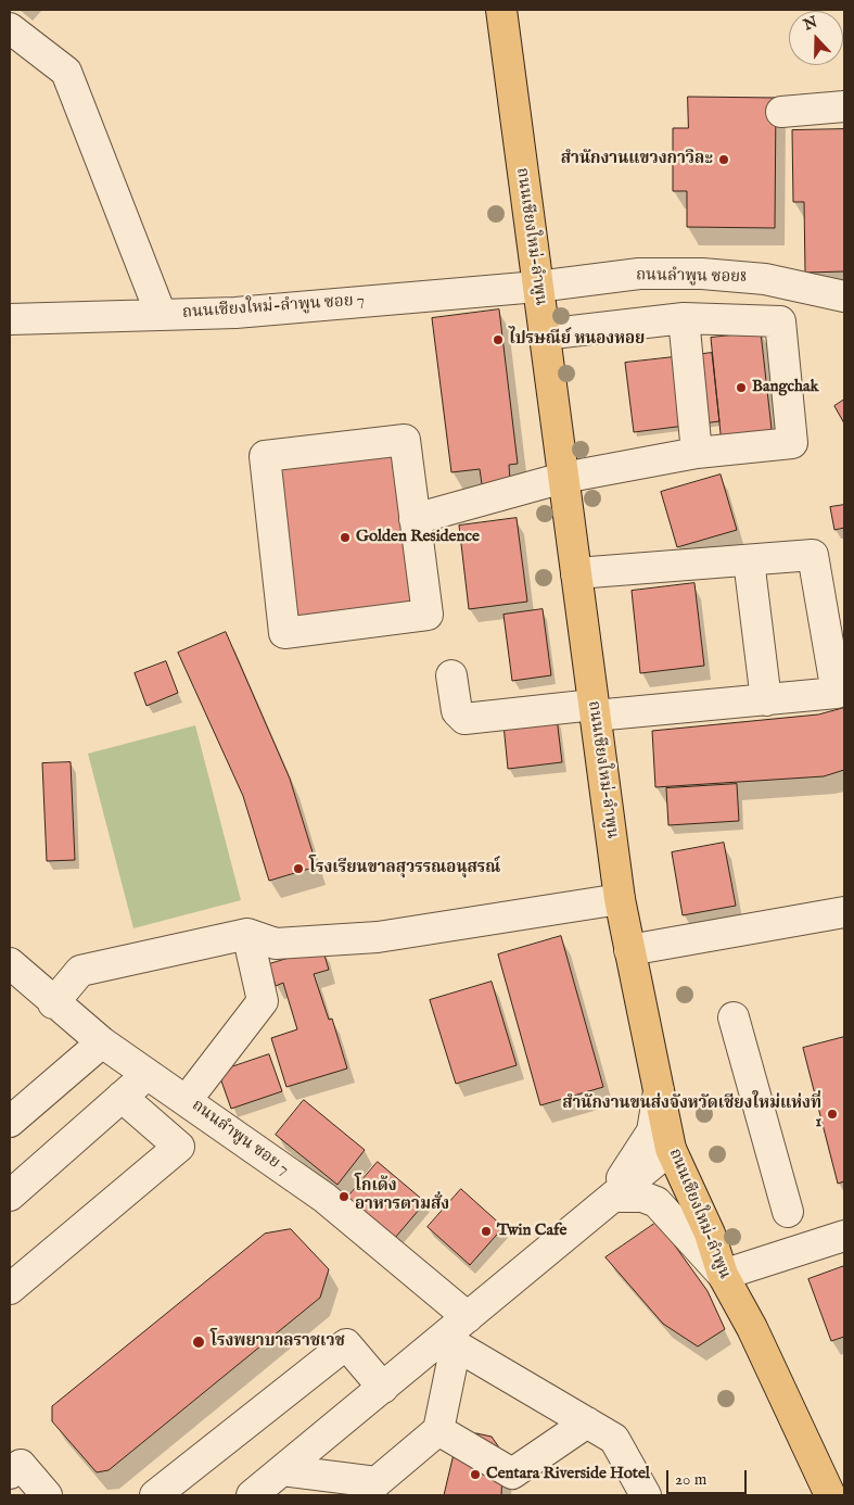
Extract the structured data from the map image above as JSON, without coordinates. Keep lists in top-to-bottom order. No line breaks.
{"streets":{"main road":["ถนนเชียงใหม่-ลำพูน"],"street":["ถนนลำพูน ซอย8","ถนนเชียงใหม่-ลำพูน ซอย 7","ถนนลำพูน ซอย 7"]},"crossings":[["ถนนเชียงใหม่-ลำพูน","ถนนลำพูน ซอย8"],["ถนนเชียงใหม่-ลำพูน","ถนนเชียงใหม่-ลำพูน ซอย 7"],["ถนนลำพูน ซอย8","ถนนเชียงใหม่-ลำพูน ซอย 7"]],"places":["สำนักงานแขวงกาวิละ","ไปรษณีย์ หนองหอย","Bangchak","Golden Residence","โรงเรียนขาลสุวรรณอนุสรณ์","สำนักงานขนส่งจังหวัดเชียงใหม่แห่งที่ 1","โกเด้ง อาหารตามสั่ง","Twin Cafe","โรงพยาบาลราชเวช","Centara Riverside Hotel"],"scale_bar":"20 m","north":"top"}
